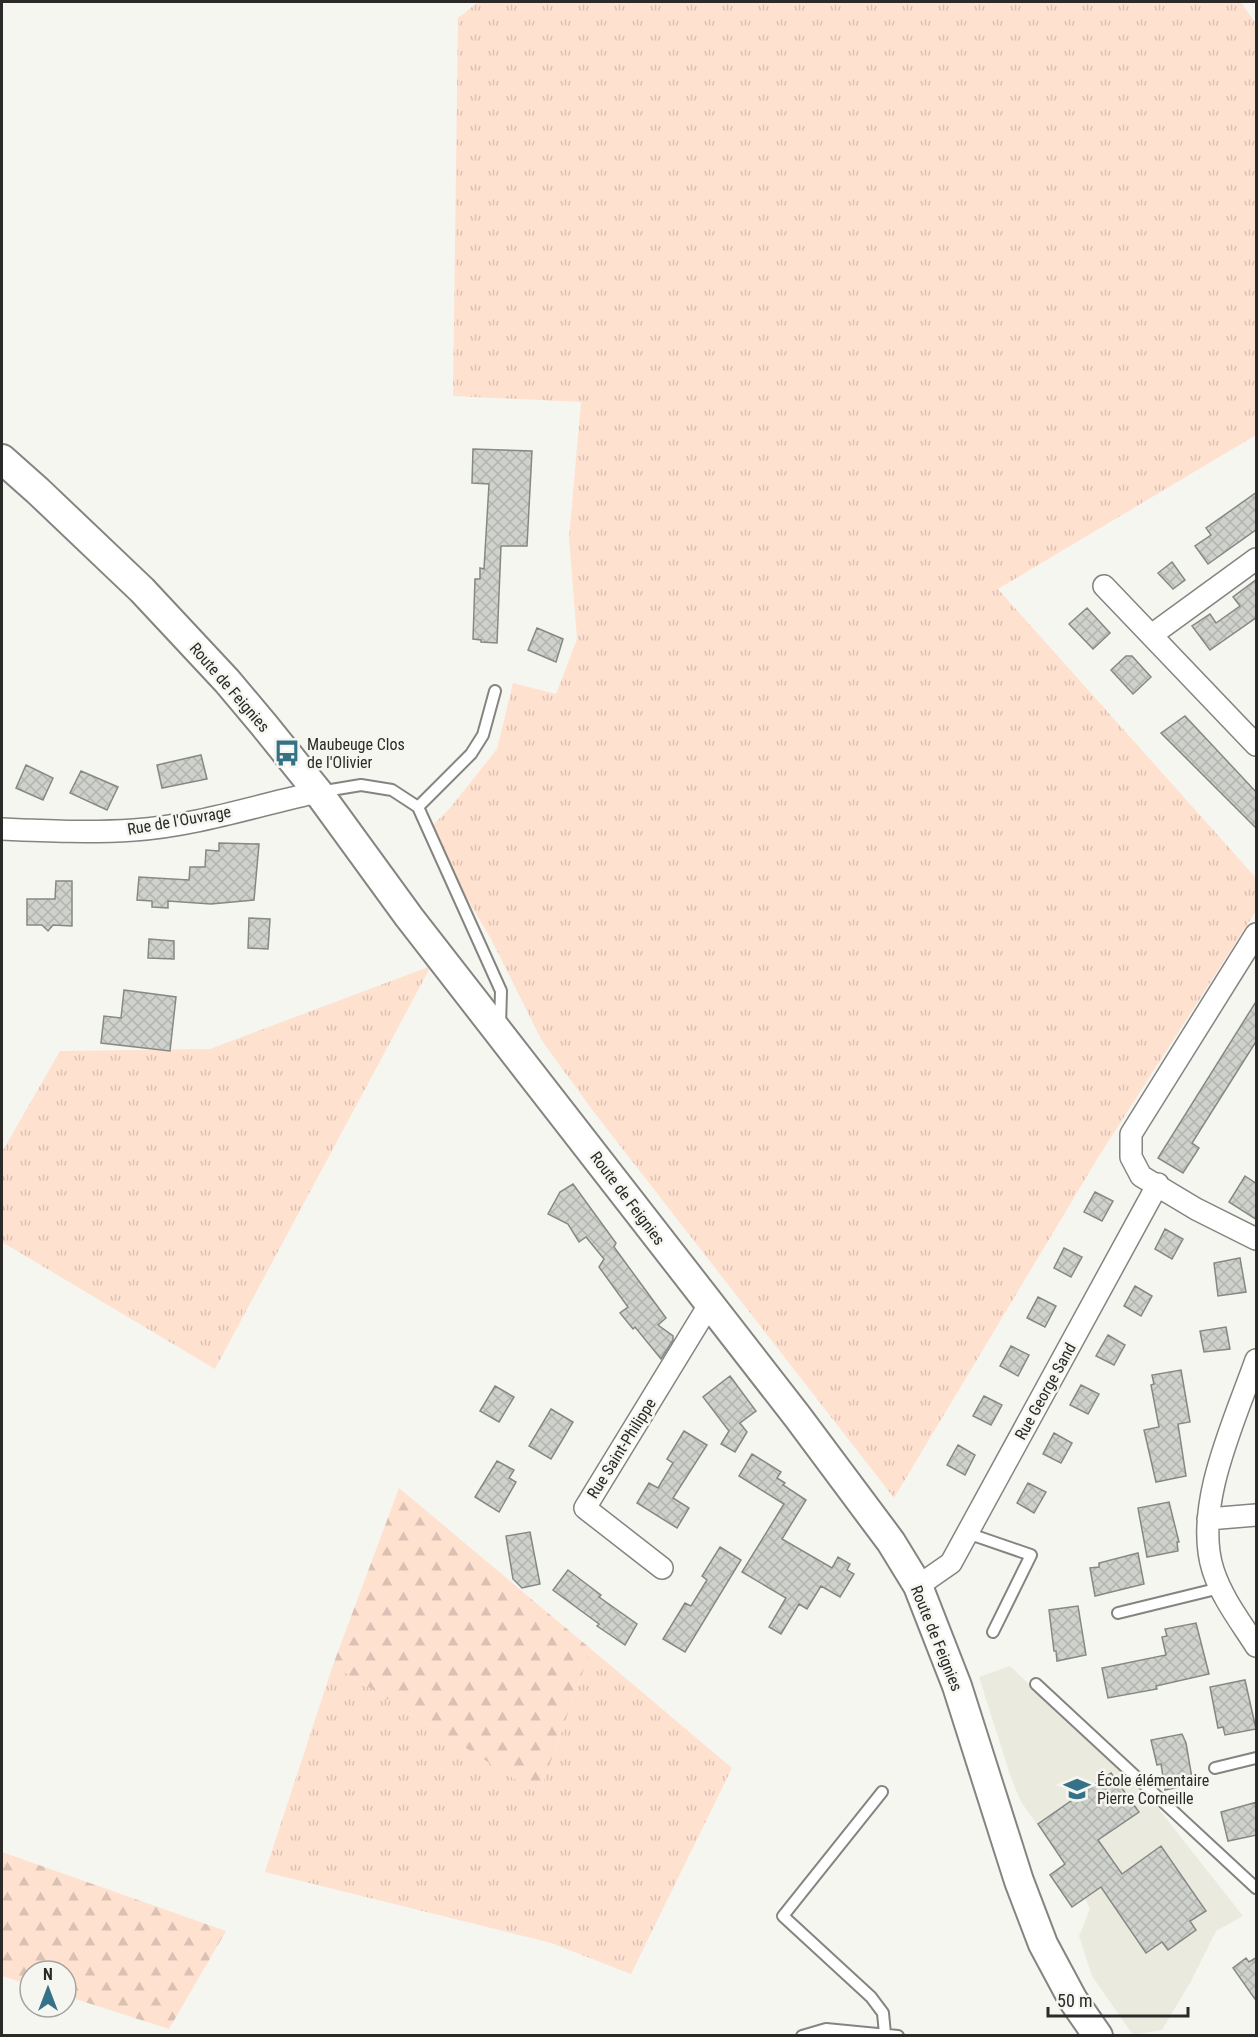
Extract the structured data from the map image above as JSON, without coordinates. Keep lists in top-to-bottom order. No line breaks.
{"streets":{"street":["Route de Feignies","Rue de l'Ouvrage","Rue George Sand","Rue Saint-Philippe"]},"crossings":[["Route de Feignies","Rue de l'Ouvrage"],["Route de Feignies","Rue George Sand"],["Route de Feignies","Rue Saint-Philippe"]],"places":{"bus stop":["Maubeuge Clos de l'Olivier"],"school or university":["École élémentaire Pierre Corneille"]},"scale_bar":"50 m","north":"top"}
